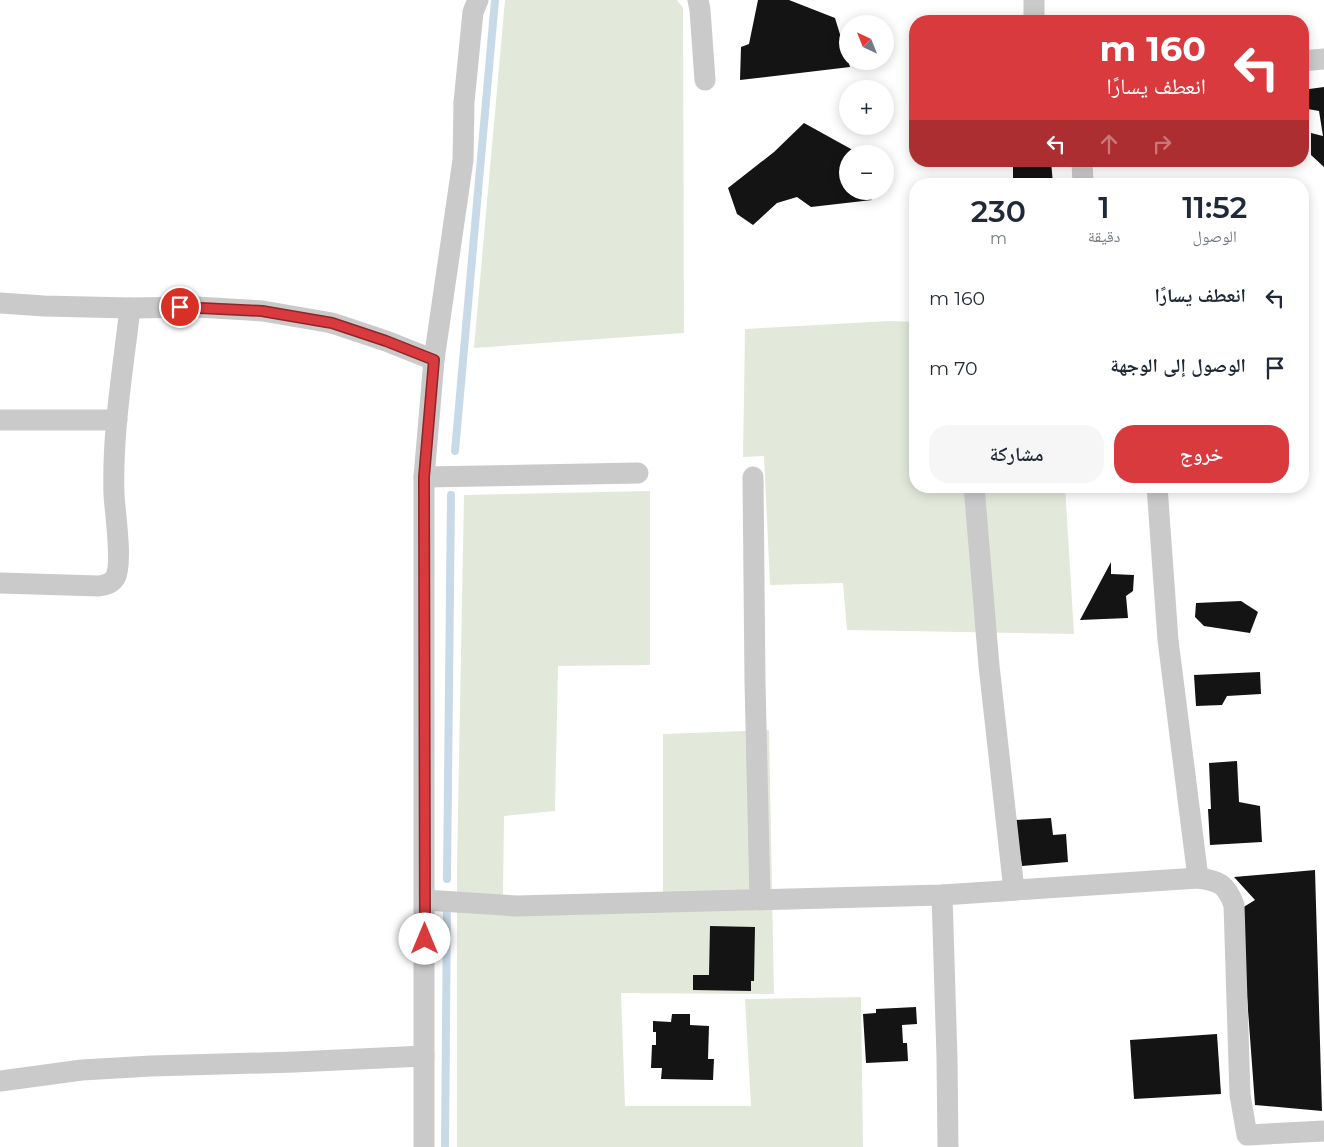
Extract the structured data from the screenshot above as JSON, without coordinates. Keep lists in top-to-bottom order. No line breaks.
{"north":"top left","page":{"map_buttons":["+","−"],"turn":["160 m","انعطف يسارًا"],"eta":["11:52","الوصول","1","دقيقة","230","m"],"list":[{"name":"انعطف يسارًا","value":"160 m"},{"name":"الوصول إلى الوجهة","value":"70 m"}],"buttons":["خروج","مشاركة"]}}
